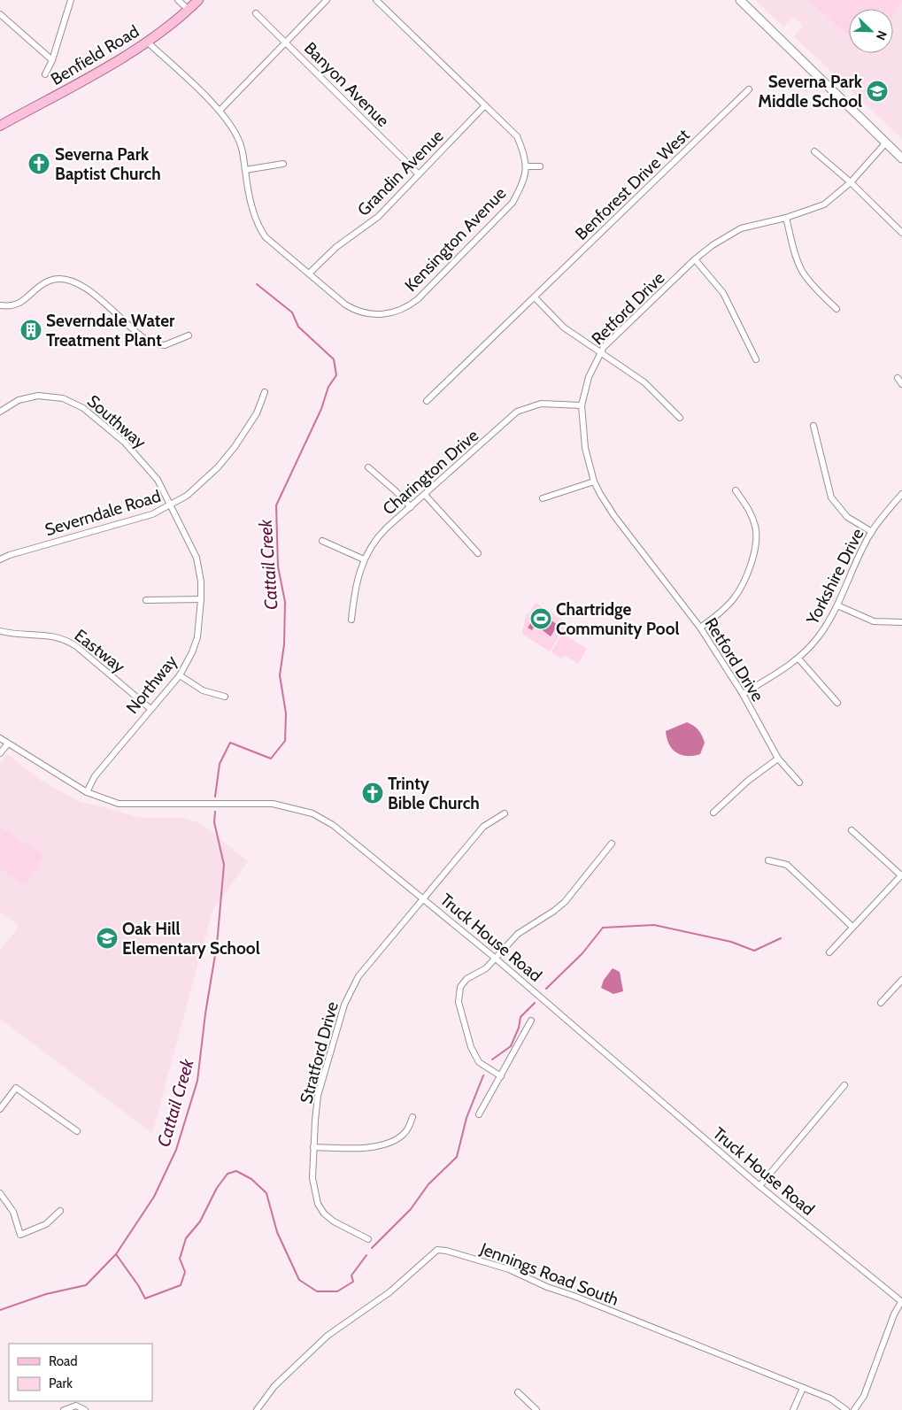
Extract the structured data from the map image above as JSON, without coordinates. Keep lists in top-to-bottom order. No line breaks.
{"streets":{"main road":["Benfield Road"],"street":["Banyon Avenue","Grandin Avenue","Benforest Drive West","Kensington Avenue","Retford Drive","Southway","Charington Drive","Severndale Road","Yorkshire Drive","Eastway","Northway","Truck House Road","Stratford Drive","Jennings Road South"]},"crossings":[["Banyon Avenue","Grandin Avenue"],["Grandin Avenue","Kensington Avenue"],["Retford Drive","Charington Drive"],["Retford Drive","Yorkshire Drive"],["Southway","Severndale Road"],["Southway","Northway"],["Severndale Road","Northway"],["Eastway","Northway"],["Northway","Truck House Road"],["Truck House Road","Stratford Drive"]],"water":["Cattail Creek"],"places":{"school or university":["Severna Park Middle School","Oak Hill Elementary School"],"church":["Severna Park Baptist Church","Trinty Bible Church"],"building":["Severndale Water Treatment Plant"],"sports":["Chartridge Community Pool"]},"legend":["Road","Park"],"north":"bottom right"}
